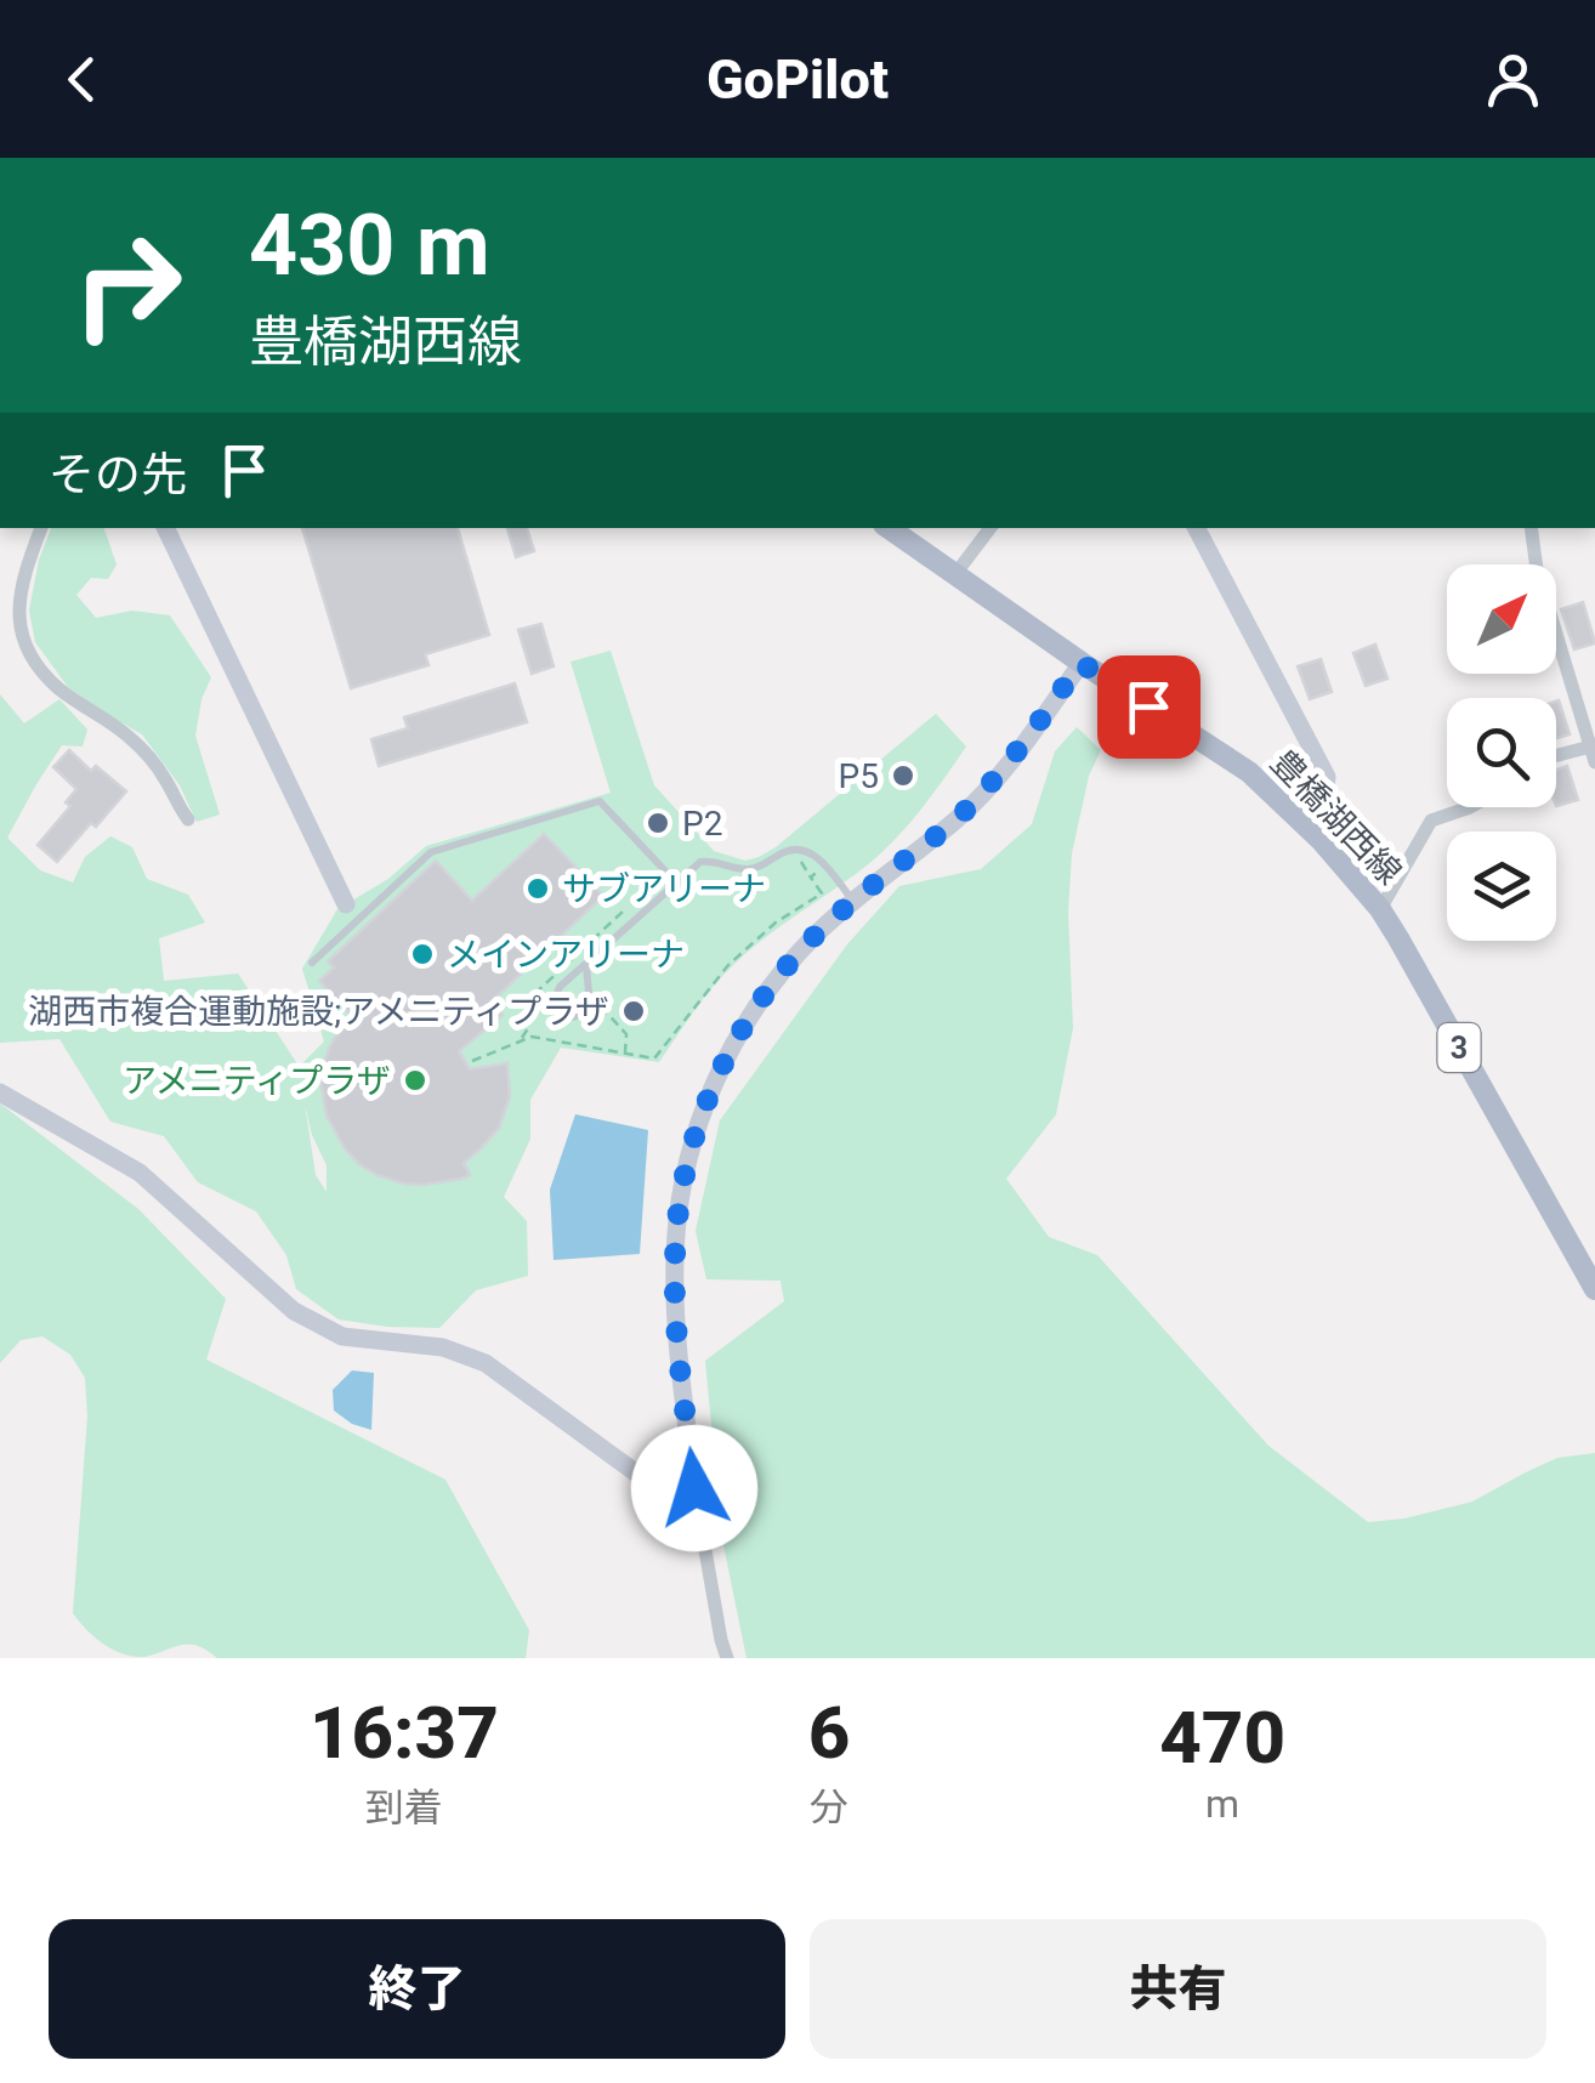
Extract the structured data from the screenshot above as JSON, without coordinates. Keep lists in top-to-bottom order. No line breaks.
{"streets":{"main road":["豊橋湖西線","3"]},"places":["P5","P2","サブアリーナ","メインアリーナ","湖西市複合運動施設;アメニティプラザ","アメニティプラザ"],"north":"top right","page":{"header":"GoPilot","turn":["430 m","豊橋湖西線"],"then":"その先","eta":["16:37","到着","6","分","470","m"],"buttons":["終了","共有"]}}
